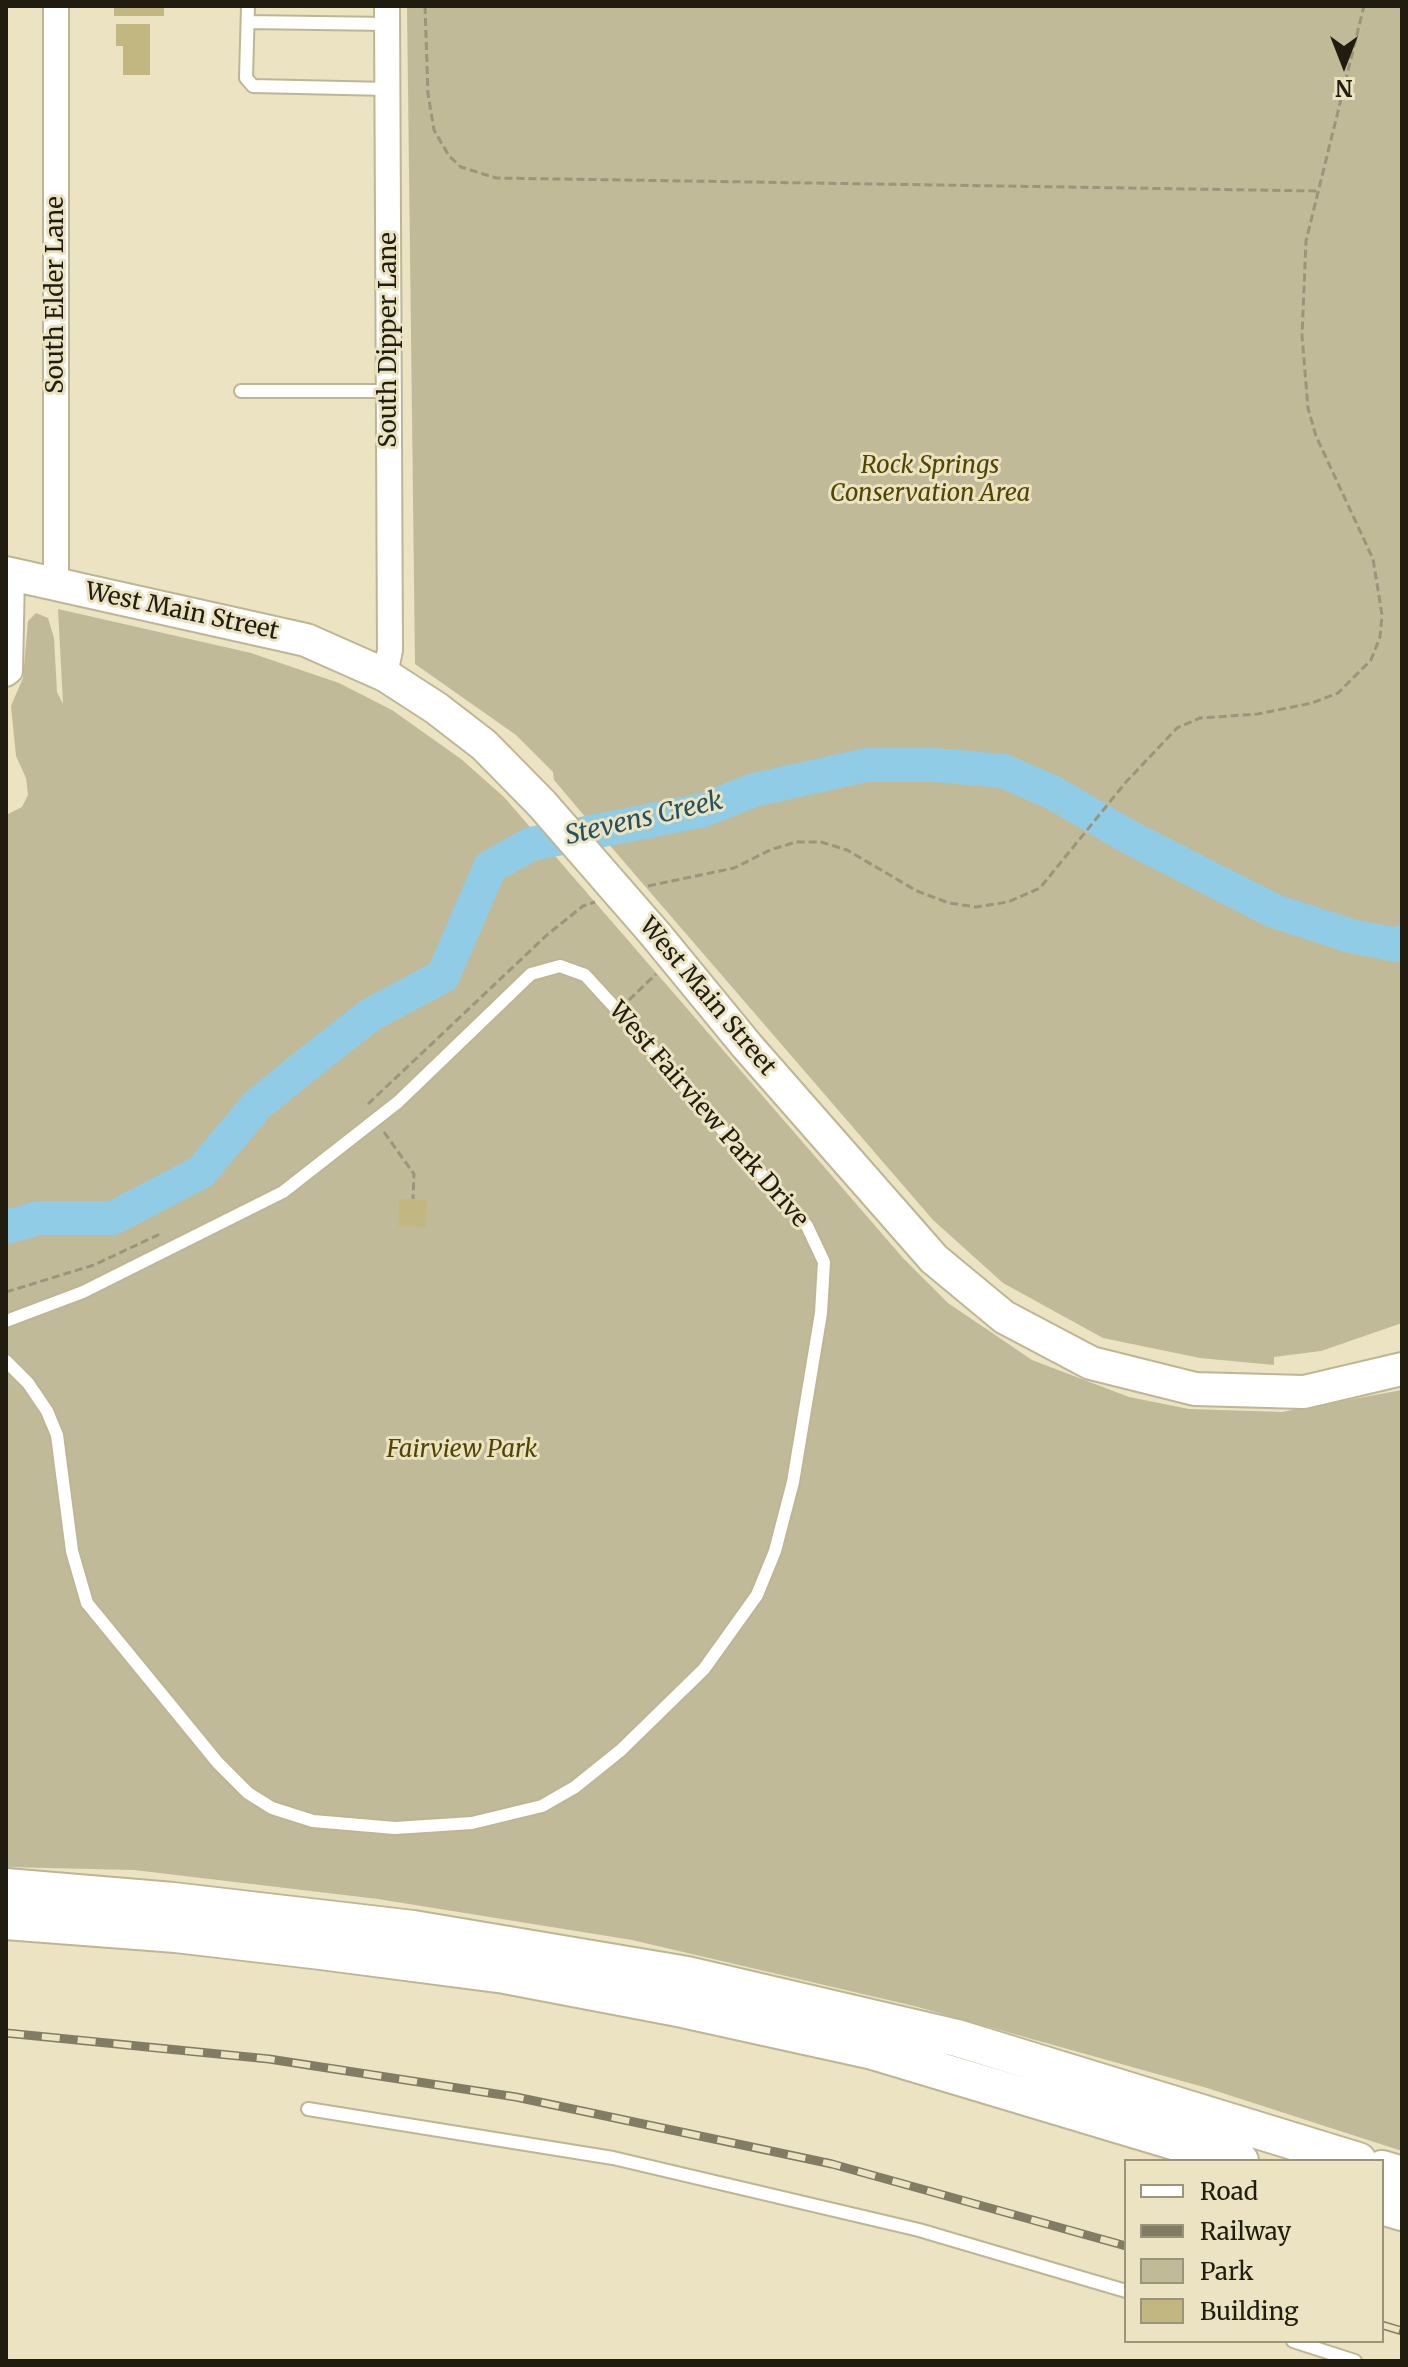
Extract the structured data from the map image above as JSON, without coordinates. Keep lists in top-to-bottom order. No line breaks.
{"streets":{"street":["South Elder Lane","South Dipper Lane","West Main Street"],"lane":["West Fairview Park Drive"]},"crossings":[["South Elder Lane","West Main Street"],["South Dipper Lane","West Main Street"]],"water":["Stevens Creek"],"parks":["Rock Springs Conservation Area","Fairview Park"],"legend":["Road","Railway","Park","Building"],"north":"bottom"}
